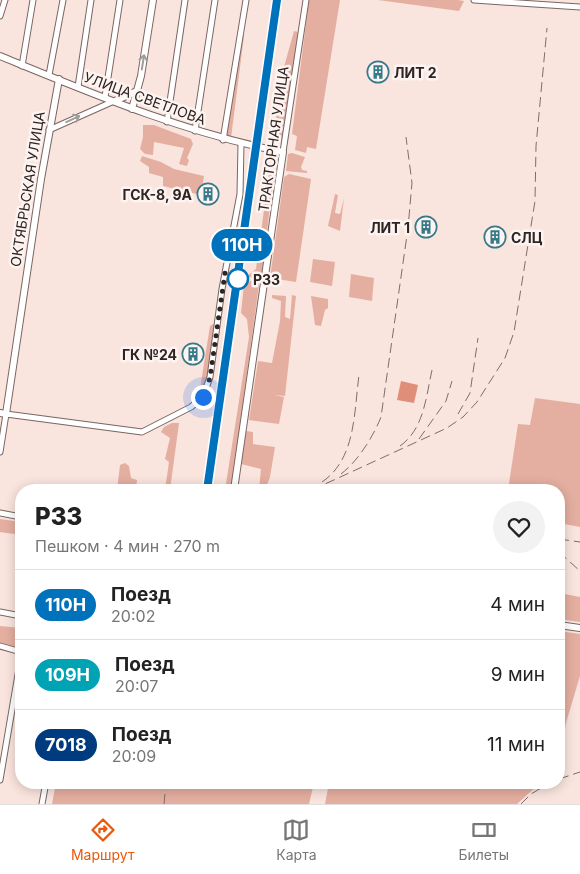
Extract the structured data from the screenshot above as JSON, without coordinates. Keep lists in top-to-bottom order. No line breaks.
{"streets":{"main road":["УЛИЦА СВЕТЛОВА","ТРАКТОРНАЯ УЛИЦА","ОКТЯБРЬСКАЯ УЛИЦА"]},"crossings":[["УЛИЦА СВЕТЛОВА","ТРАКТОРНАЯ УЛИЦА"],["УЛИЦА СВЕТЛОВА","ОКТЯБРЬСКАЯ УЛИЦА"],["ТРАКТОРНАЯ УЛИЦА","ОКТЯБРЬСКАЯ УЛИЦА"]],"places":{"building":["ЛИТ 2","ГСК-8, 9А","ЛИТ 1","СЛЦ","ГК №24"],"other":["РЗЗ"]},"page":{"on_map":"110Н","heading":["РЗЗ","Пешком · 4 мин · 270 m"],"list":[{"mark":"110Н","name":"Поезд","note":"20:02","value":"4 мин"},{"mark":"109Н","name":"Поезд","note":"20:07","value":"9 мин"},{"mark":"7018","name":"Поезд","note":"20:09","value":"11 мин"}],"tabs":["Маршрут","Карта","Билеты"]}}
